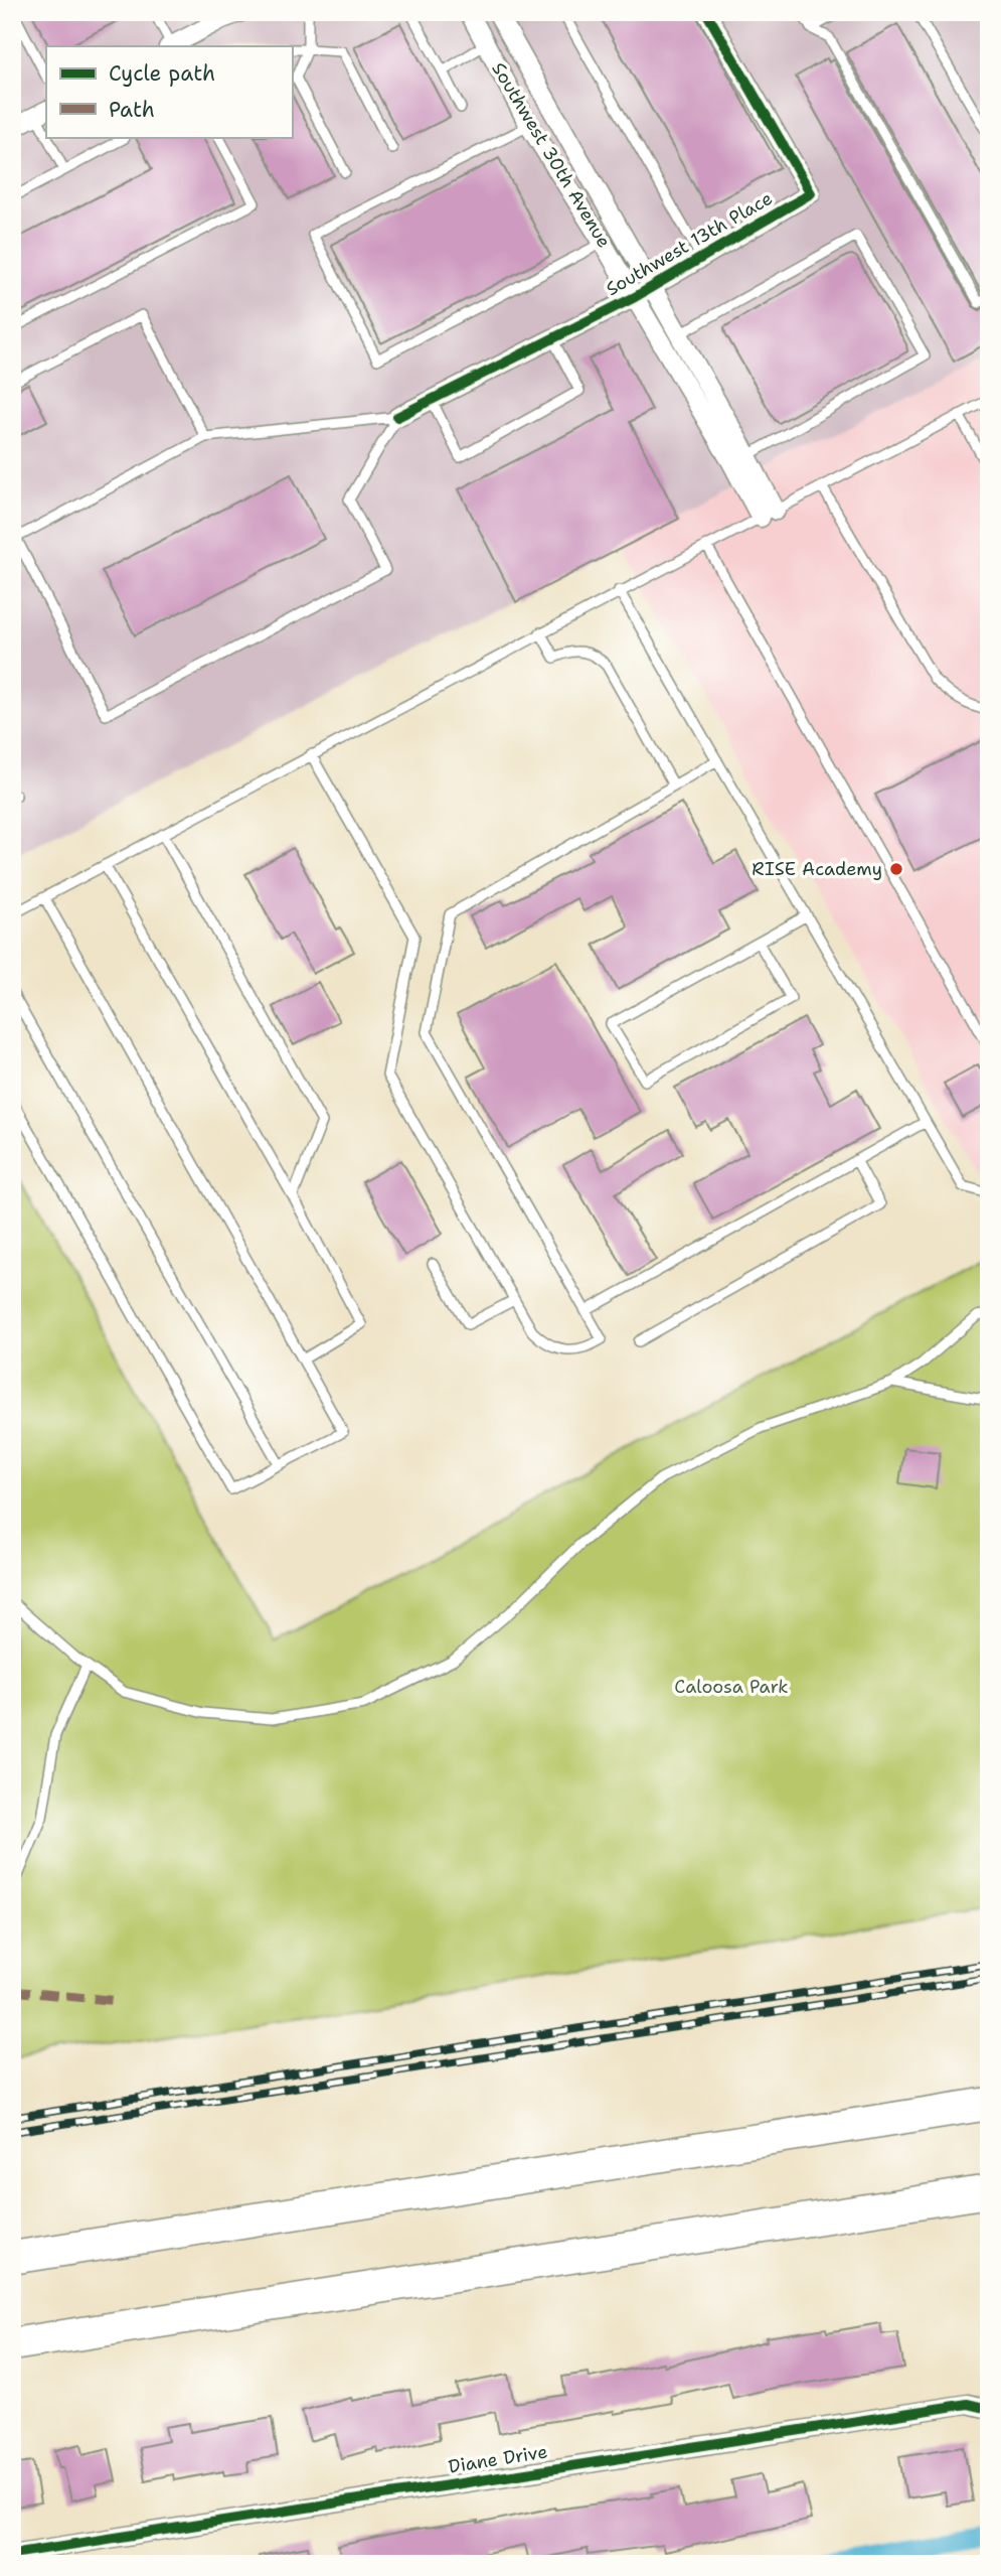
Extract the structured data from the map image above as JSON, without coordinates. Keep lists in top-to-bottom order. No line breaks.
{"streets":{"street":["Southwest 30th Avenue","Southwest 13th Place","Diane Drive"]},"crossings":[["Southwest 30th Avenue","Southwest 13th Place"]],"parks":["Caloosa Park"],"places":["RISE Academy"],"legend":["Cycle path","Path"]}
